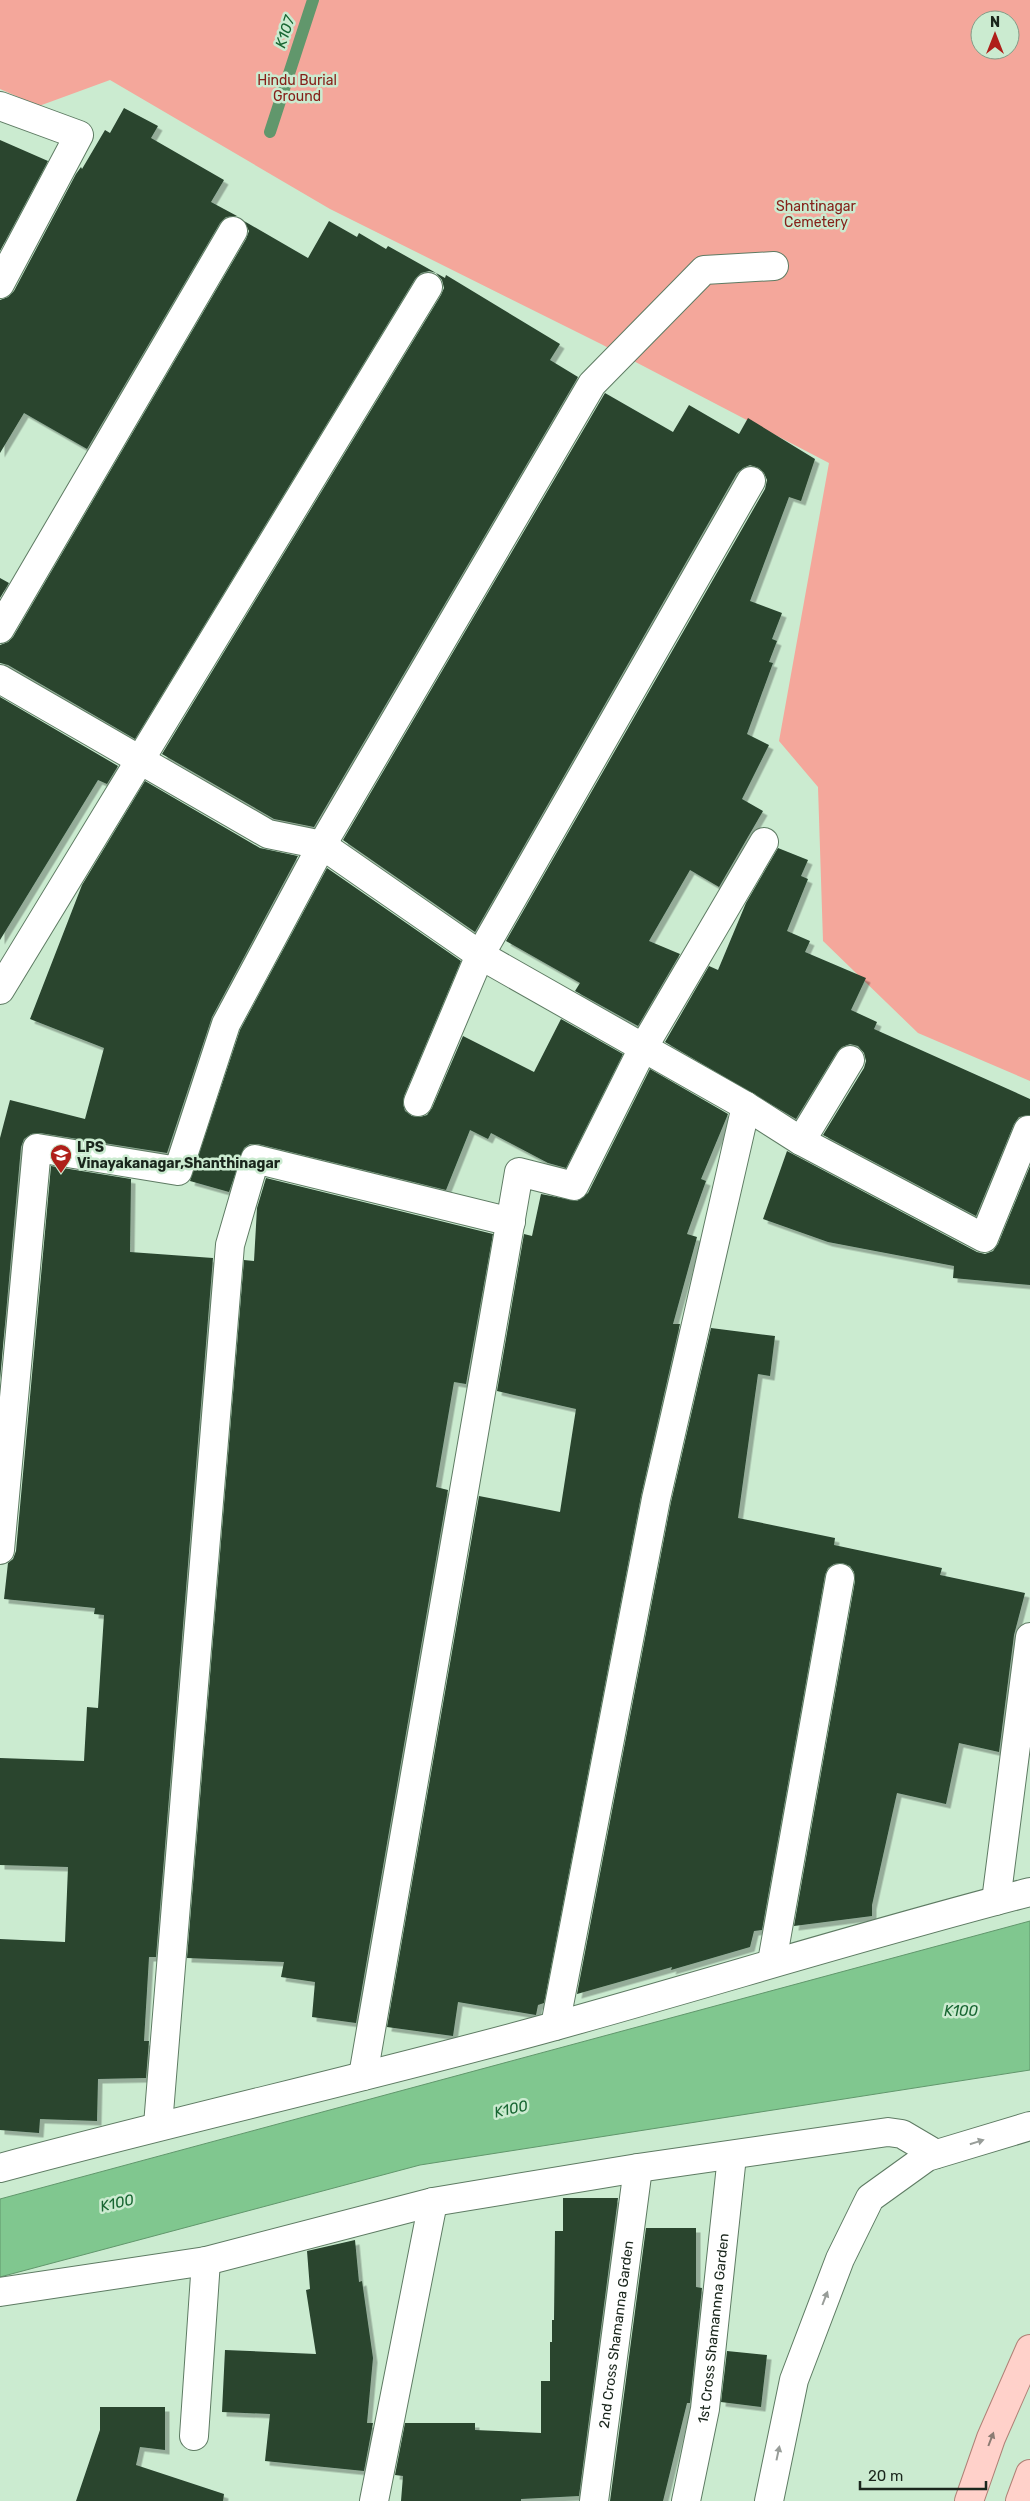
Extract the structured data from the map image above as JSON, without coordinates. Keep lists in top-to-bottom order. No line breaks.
{"streets":{"street":["1st Cross Shamannna Garden","2nd Cross Shamanna Garden"]},"water":["K107","K100"],"parks":["Hindu Burial Ground","Shantinagar Cemetery"],"places":{"school or university":["LPS Vinayakanagar,Shanthinagar"]},"scale_bar":"20 m","north":"top"}
